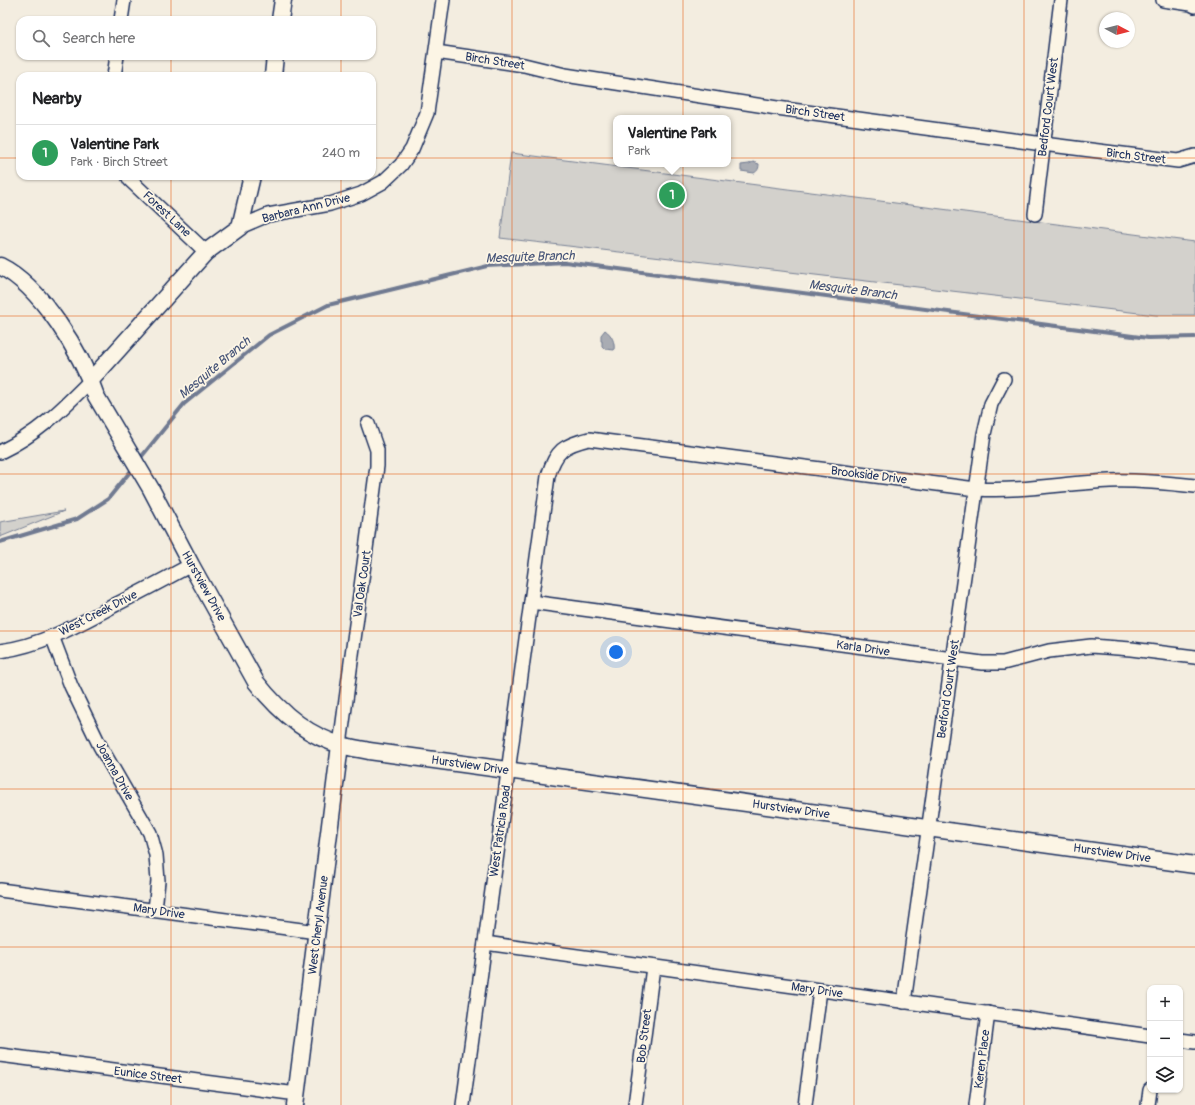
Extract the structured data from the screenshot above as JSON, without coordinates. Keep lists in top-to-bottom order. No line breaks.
{"streets":{"street":["Birch Street","Bedford Court West","Barbara Ann Drive","Forest Lane","Brookside Drive","Val Oak Court","Hurstview Drive","West Creek Drive","Karla Drive","Joanna Drive","West Patricia Road","Mary Drive","West Cheryl Avenue","Bob Street","Keren Place","Eunice Street"]},"crossings":[["Birch Street","Bedford Court West"],["Birch Street","Barbara Ann Drive"],["Bedford Court West","Brookside Drive"],["Bedford Court West","Hurstview Drive"],["Bedford Court West","Karla Drive"],["Bedford Court West","Mary Drive"],["Barbara Ann Drive","Forest Lane"],["Barbara Ann Drive","Hurstview Drive"],["Brookside Drive","West Patricia Road"],["Val Oak Court","Hurstview Drive"],["Val Oak Court","West Cheryl Avenue"],["Hurstview Drive","West Creek Drive"],["Hurstview Drive","West Patricia Road"],["Hurstview Drive","West Cheryl Avenue"],["West Creek Drive","Joanna Drive"],["Karla Drive","West Patricia Road"],["Joanna Drive","Mary Drive"],["West Patricia Road","Mary Drive"],["Mary Drive","West Cheryl Avenue"],["Mary Drive","Bob Street"],["Mary Drive","Keren Place"],["West Cheryl Avenue","Eunice Street"]],"water":["Mesquite Branch"],"north":"right","page":{"search":"Search here","heading":"Nearby","popup":["Valentine Park","Park"],"list":[{"mark":"1","name":"Valentine Park","note":"Park · Birch Street","value":"240 m"}],"pins":"1","map_buttons":["+","−"]}}
